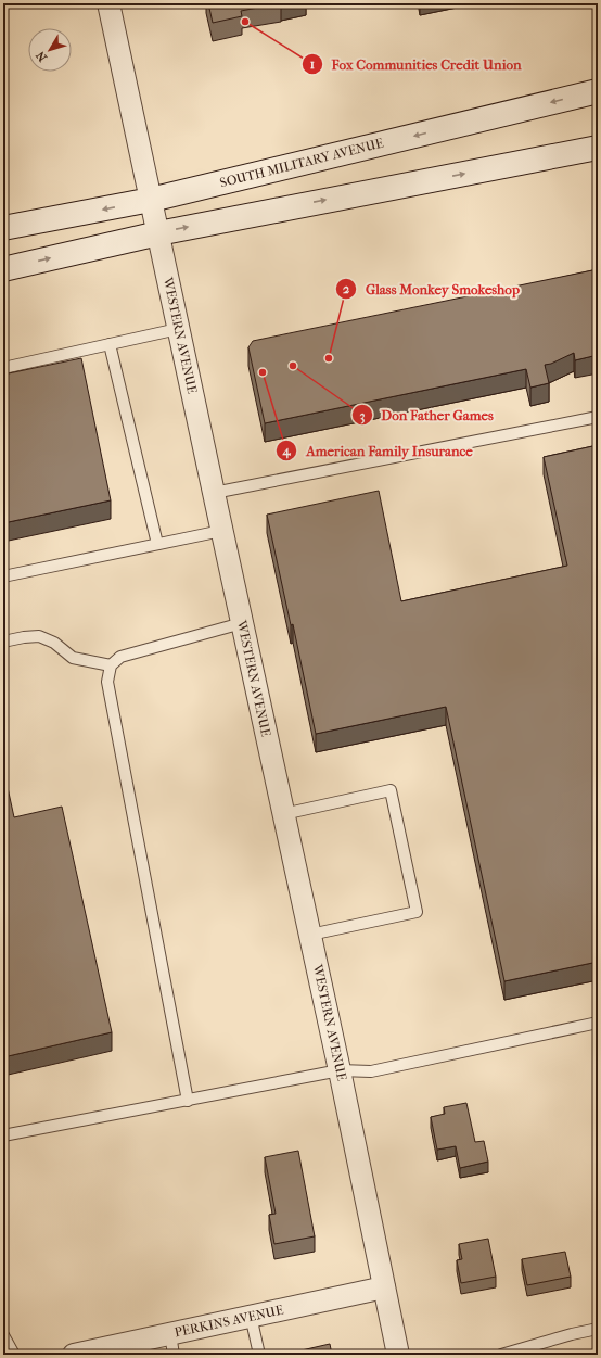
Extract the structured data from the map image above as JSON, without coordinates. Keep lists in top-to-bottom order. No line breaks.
{"streets":{"main road":["SOUTH MILITARY AVENUE"],"street":["WESTERN AVENUE","PERKINS AVENUE"]},"crossings":[["SOUTH MILITARY AVENUE","WESTERN AVENUE"],["WESTERN AVENUE","PERKINS AVENUE"]],"places":["Fox Communities Credit Union","Glass Monkey Smokeshop","Don Father Games","American Family Insurance"],"north":"bottom left"}
